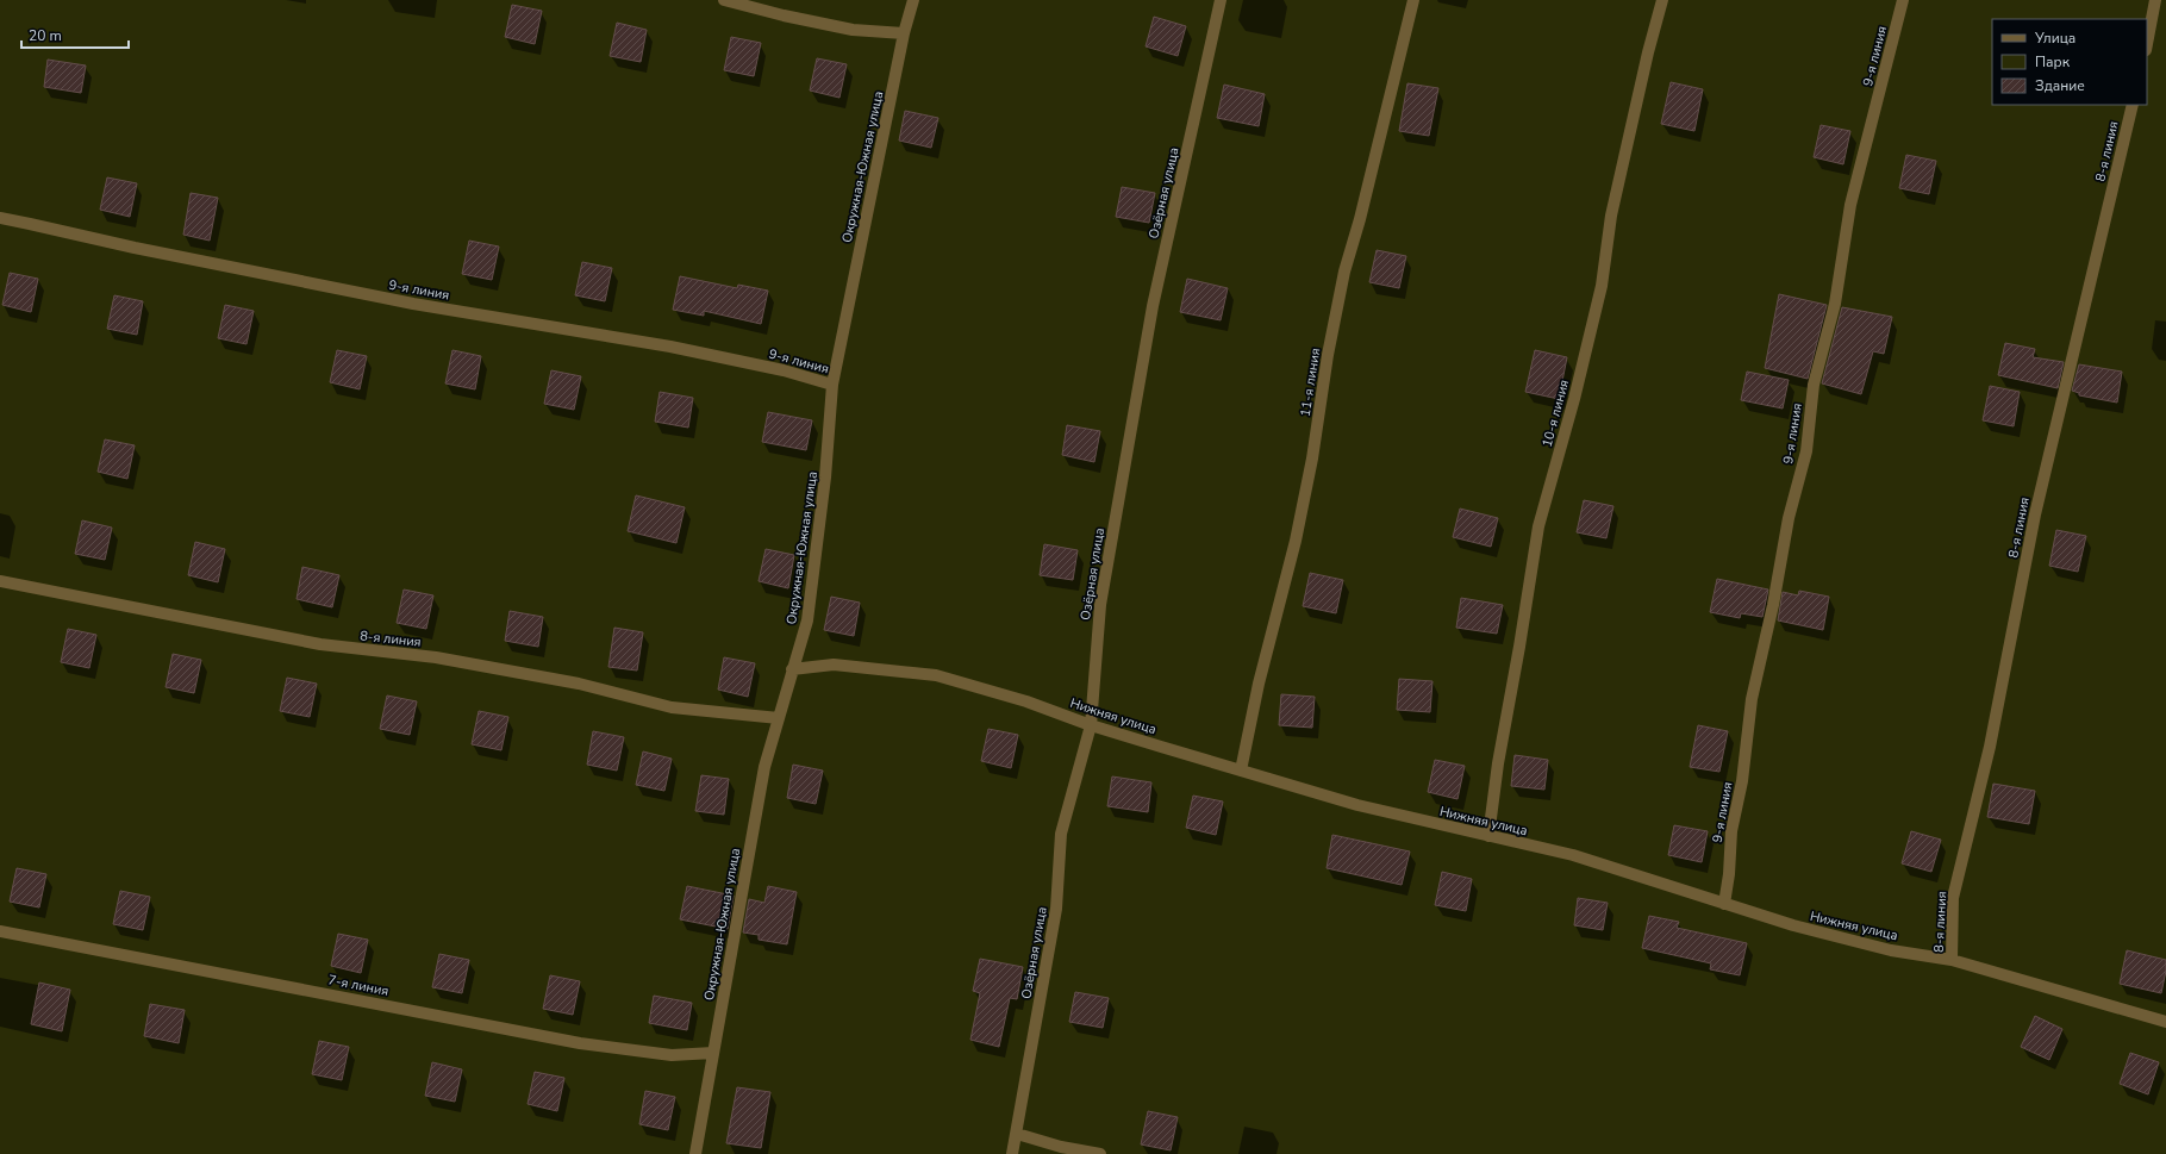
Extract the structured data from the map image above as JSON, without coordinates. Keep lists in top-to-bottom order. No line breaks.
{"streets":{"street":["9-я линия","8-я линия","Окружная-Южная улица","Озёрная улица","11-я линия","10-я линия","Нижняя улица","7-я линия"]},"crossings":[["9-я линия","Окружная-Южная улица"],["9-я линия","Нижняя улица"],["8-я линия","Окружная-Южная улица"],["8-я линия","Нижняя улица"],["Окружная-Южная улица","Нижняя улица"],["Окружная-Южная улица","7-я линия"],["Озёрная улица","Нижняя улица"],["11-я линия","Нижняя улица"],["10-я линия","Нижняя улица"]],"legend":["Улица","Парк","Здание"],"scale_bar":"20 m"}
